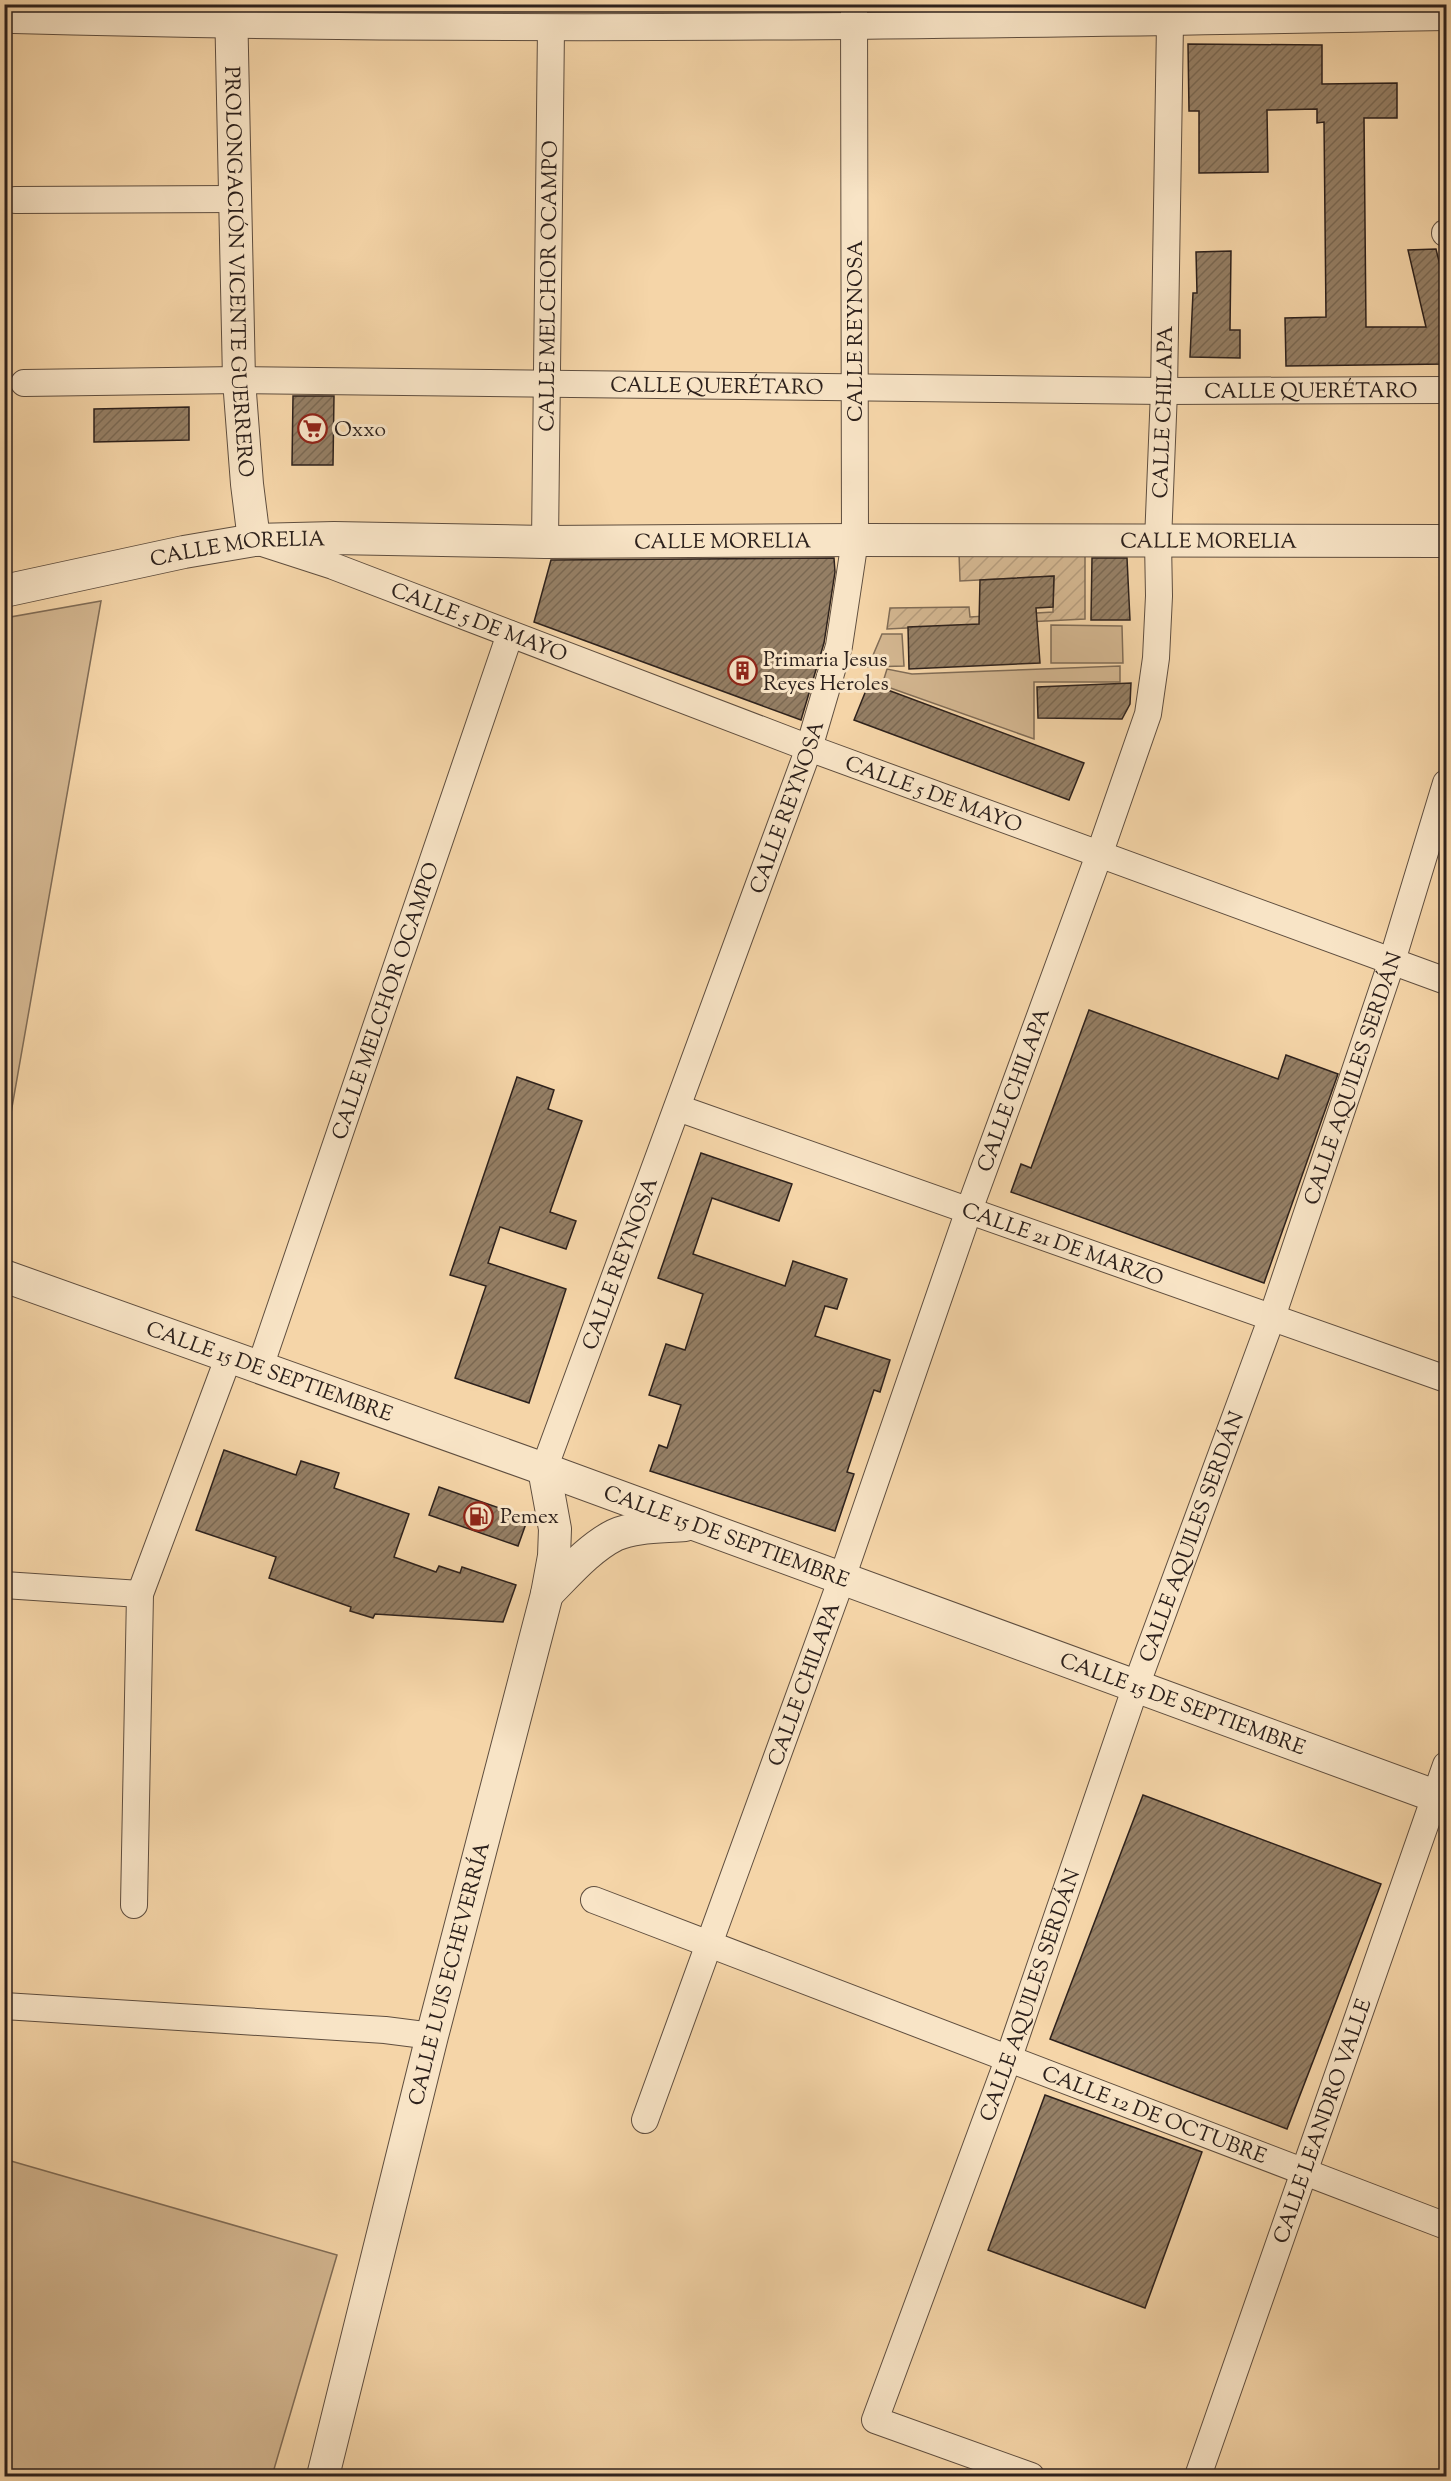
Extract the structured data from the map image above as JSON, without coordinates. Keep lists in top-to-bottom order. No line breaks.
{"streets":{"street":["PROLONGACIÓN VICENTE GUERRERO","CALLE MELCHOR OCAMPO","CALLE REYNOSA","CALLE QUERÉTARO","CALLE CHILAPA","CALLE MORELIA","CALLE 5 DE MAYO","CALLE AQUILES SERDÁN","CALLE 21 DE MARZO","CALLE 15 DE SEPTIEMBRE","CALLE LUIS ECHEVERRÍA","CALLE 12 DE OCTUBRE","CALLE LEANDRO VALLE"]},"crossings":[["PROLONGACIÓN VICENTE GUERRERO","CALLE QUERÉTARO"],["PROLONGACIÓN VICENTE GUERRERO","CALLE MORELIA"],["PROLONGACIÓN VICENTE GUERRERO","CALLE 5 DE MAYO"],["CALLE MELCHOR OCAMPO","CALLE QUERÉTARO"],["CALLE MELCHOR OCAMPO","CALLE MORELIA"],["CALLE MELCHOR OCAMPO","CALLE 5 DE MAYO"],["CALLE MELCHOR OCAMPO","CALLE 15 DE SEPTIEMBRE"],["CALLE REYNOSA","CALLE QUERÉTARO"],["CALLE REYNOSA","CALLE MORELIA"],["CALLE REYNOSA","CALLE 5 DE MAYO"],["CALLE REYNOSA","CALLE 21 DE MARZO"],["CALLE REYNOSA","CALLE 15 DE SEPTIEMBRE"],["CALLE REYNOSA","CALLE LUIS ECHEVERRÍA"],["CALLE QUERÉTARO","CALLE CHILAPA"],["CALLE CHILAPA","CALLE MORELIA"],["CALLE CHILAPA","CALLE 5 DE MAYO"],["CALLE CHILAPA","CALLE 21 DE MARZO"],["CALLE CHILAPA","CALLE 15 DE SEPTIEMBRE"],["CALLE CHILAPA","CALLE 12 DE OCTUBRE"],["CALLE MORELIA","CALLE 5 DE MAYO"],["CALLE 5 DE MAYO","CALLE AQUILES SERDÁN"],["CALLE AQUILES SERDÁN","CALLE 21 DE MARZO"],["CALLE AQUILES SERDÁN","CALLE 15 DE SEPTIEMBRE"],["CALLE AQUILES SERDÁN","CALLE 12 DE OCTUBRE"],["CALLE 15 DE SEPTIEMBRE","CALLE LUIS ECHEVERRÍA"],["CALLE 15 DE SEPTIEMBRE","CALLE LEANDRO VALLE"],["CALLE 12 DE OCTUBRE","CALLE LEANDRO VALLE"]],"places":{"supermarket":["Oxxo"],"building":["Primaria Jesus Reyes Heroles"],"fuel station":["Pemex"]}}
